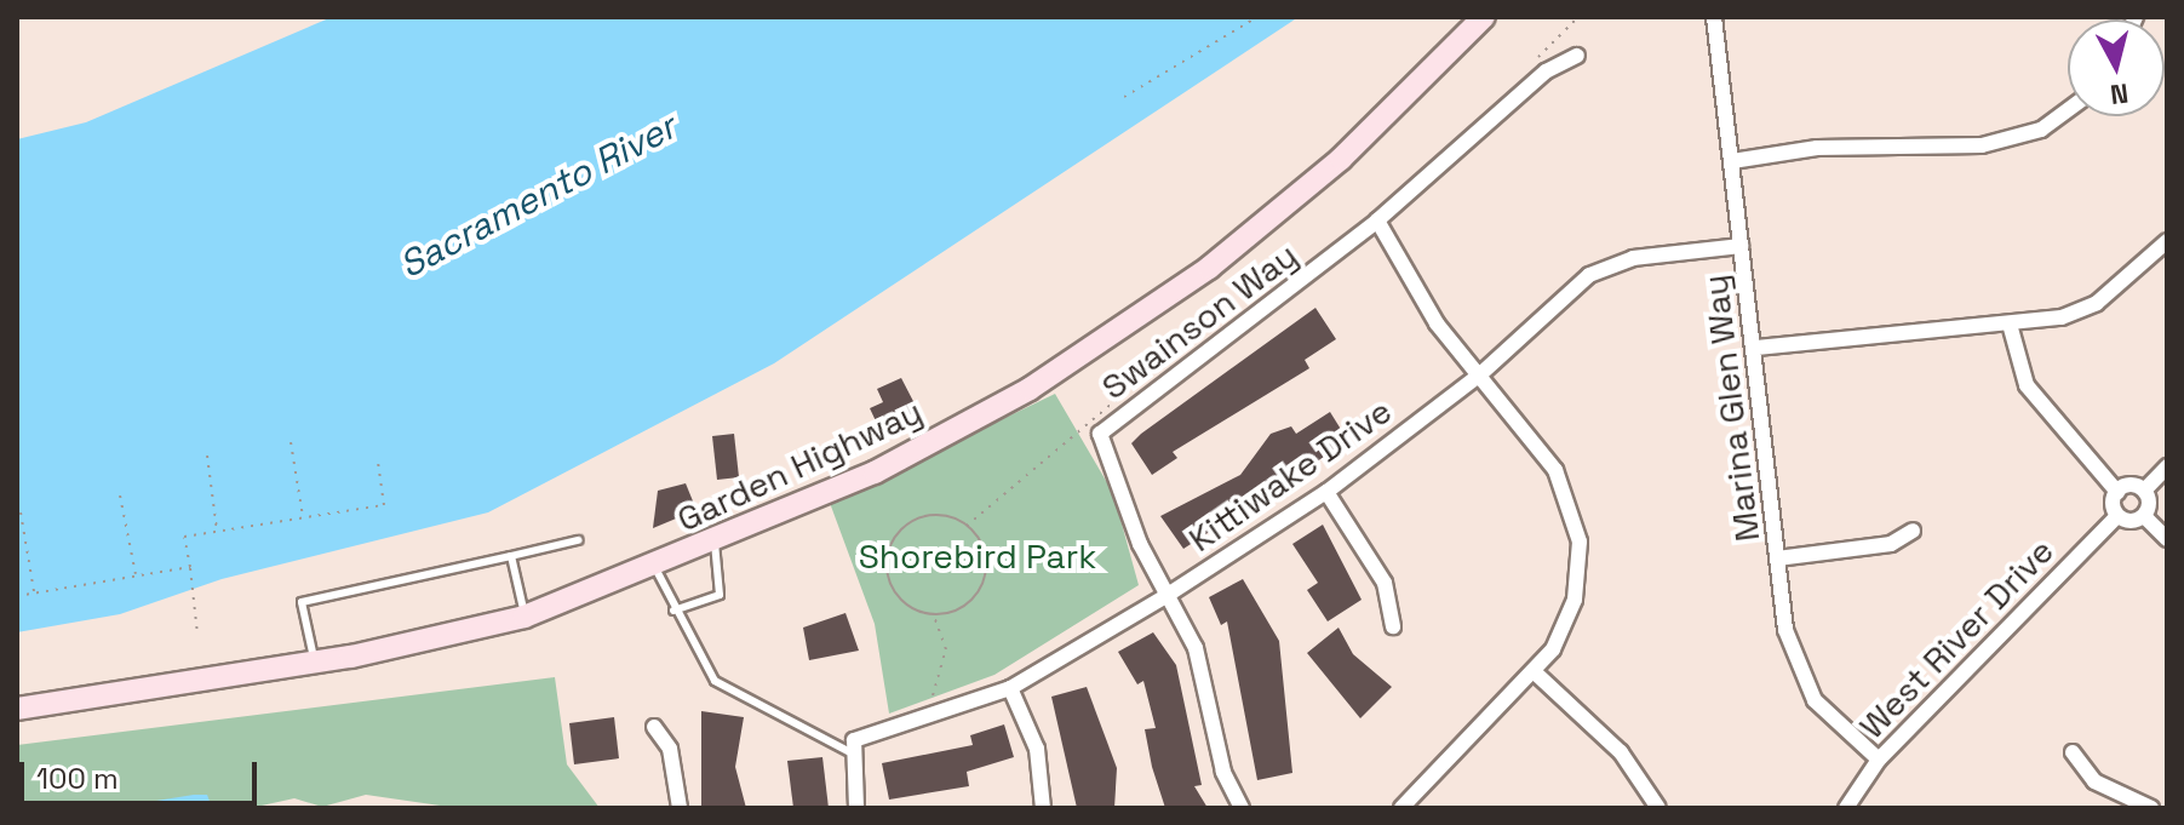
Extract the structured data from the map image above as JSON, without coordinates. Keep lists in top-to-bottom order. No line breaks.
{"streets":{"main road":["Garden Highway"],"street":["Swainson Way","Marina Glen Way","Kittiwake Drive","West River Drive"]},"crossings":[["Swainson Way","Kittiwake Drive"],["Marina Glen Way","Kittiwake Drive"],["Marina Glen Way","West River Drive"]],"water":["Sacramento River"],"parks":["Shorebird Park"],"scale_bar":"100 m","north":"bottom"}
